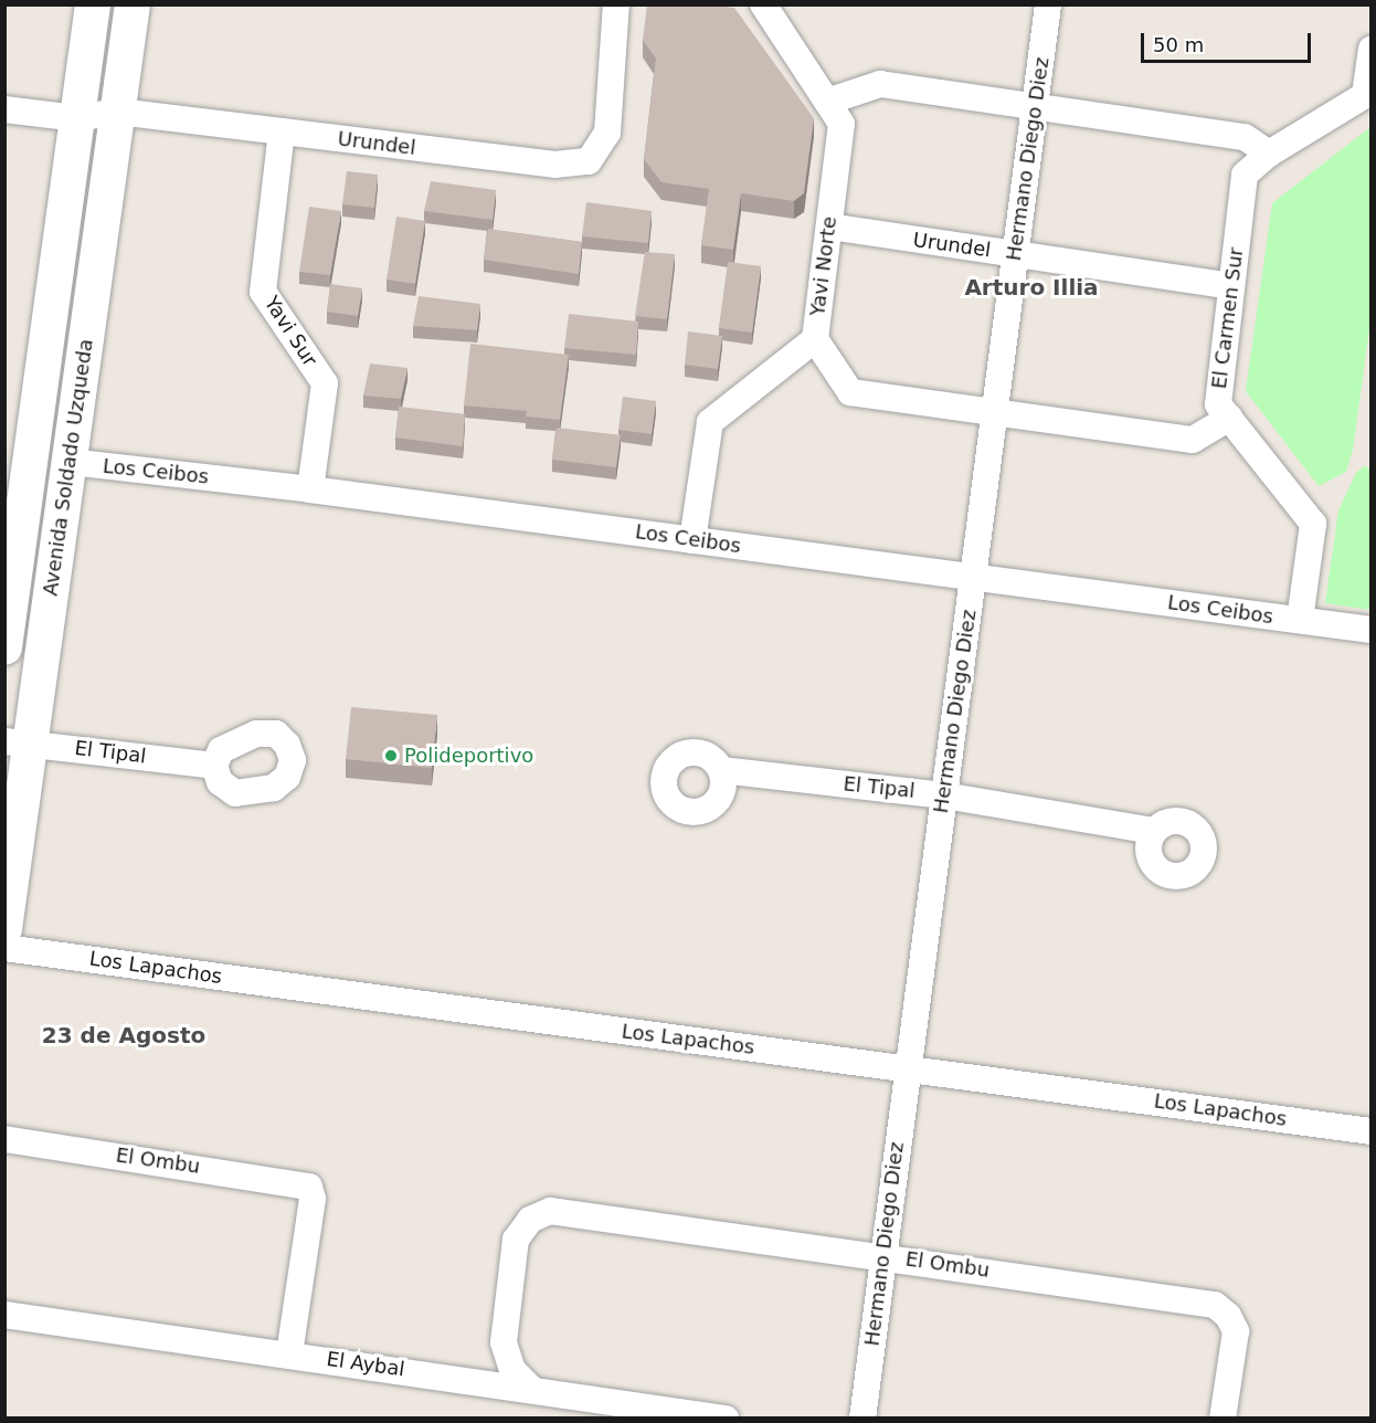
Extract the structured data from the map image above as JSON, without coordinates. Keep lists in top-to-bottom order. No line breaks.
{"streets":{"street":["Urundel","Hermano Diego Diez","Yavi Norte","El Carmen Sur","Yavi Sur","Avenida Soldado Uzqueda","Los Ceibos","El Tipal","Los Lapachos","El Ombu","El Aybal"]},"crossings":[["Urundel","Hermano Diego Diez"],["Urundel","Yavi Norte"],["Urundel","El Carmen Sur"],["Urundel","Yavi Sur"],["Urundel","Avenida Soldado Uzqueda"],["Hermano Diego Diez","Los Ceibos"],["Hermano Diego Diez","El Tipal"],["Hermano Diego Diez","Los Lapachos"],["Hermano Diego Diez","El Ombu"],["Yavi Norte","Los Ceibos"],["El Carmen Sur","Los Ceibos"],["Yavi Sur","Los Ceibos"],["Avenida Soldado Uzqueda","Los Ceibos"],["Avenida Soldado Uzqueda","El Tipal"],["El Ombu","El Aybal"]],"districts":["Arturo Illia","23 de Agosto"],"places":["Polideportivo"],"scale_bar":"50 m"}
